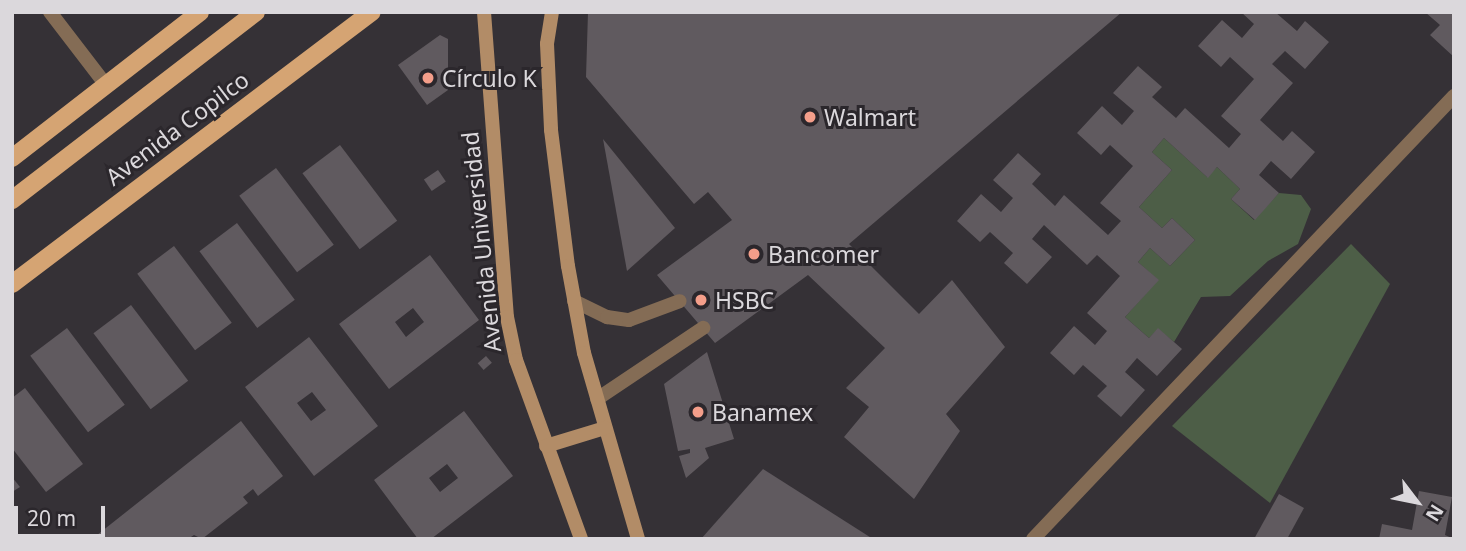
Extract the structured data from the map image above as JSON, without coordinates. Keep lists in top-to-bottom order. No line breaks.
{"streets":{"main road":["Avenida Copilco","Avenida Universidad"]},"places":["Círculo K","Walmart","Bancomer","HSBC","Banamex"],"scale_bar":"20 m","north":"bottom right"}
